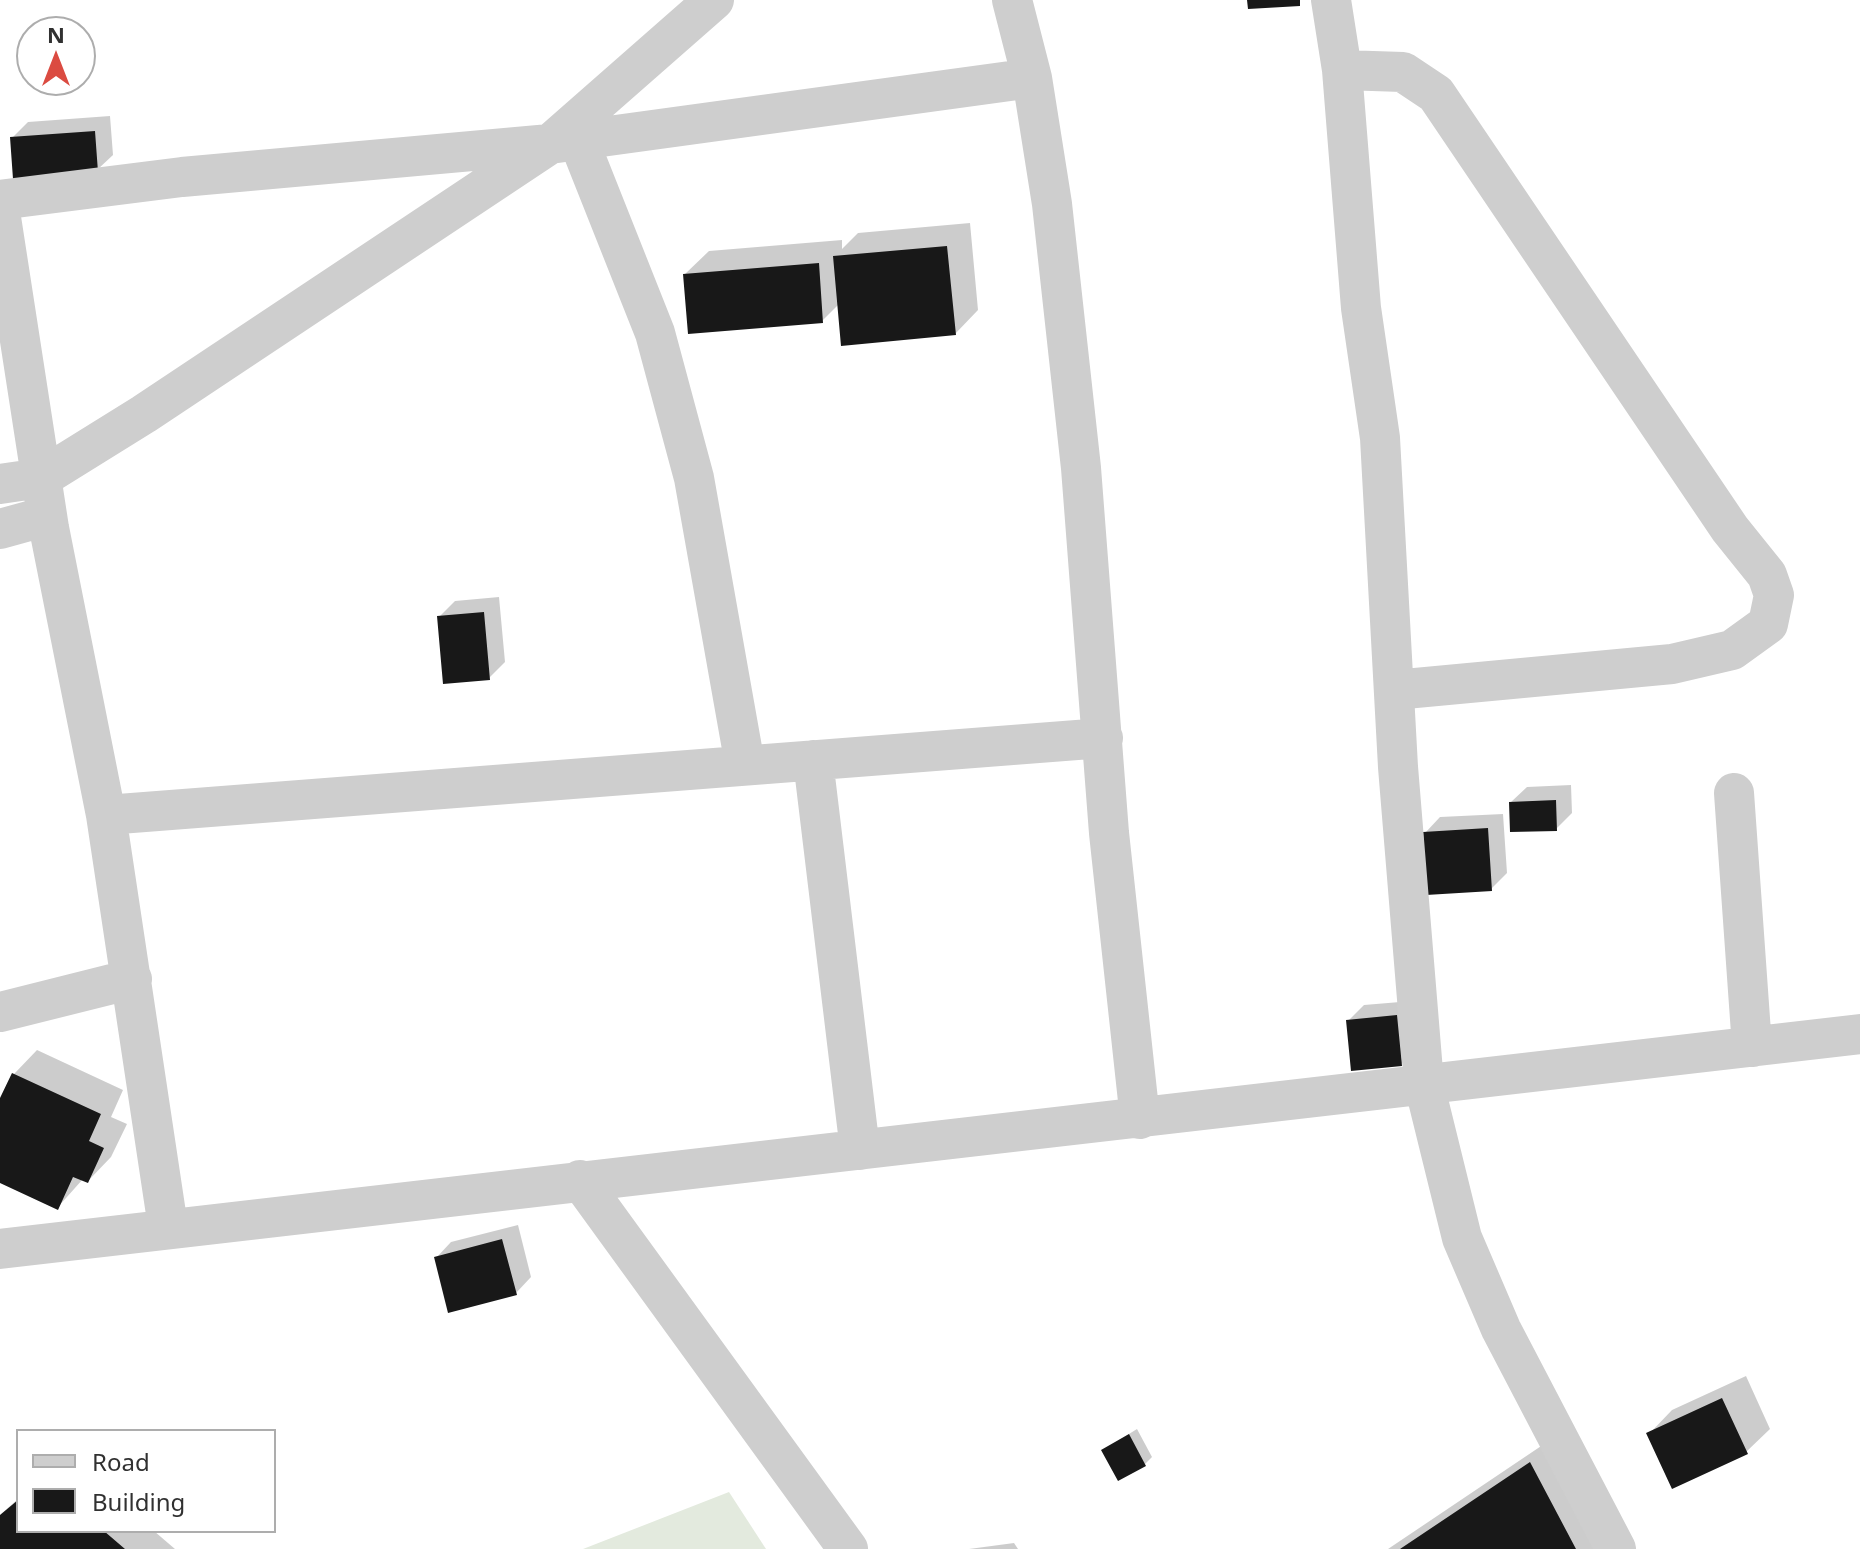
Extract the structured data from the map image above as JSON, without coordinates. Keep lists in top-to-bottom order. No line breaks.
{"legend":["Road","Building"],"north":"top"}
